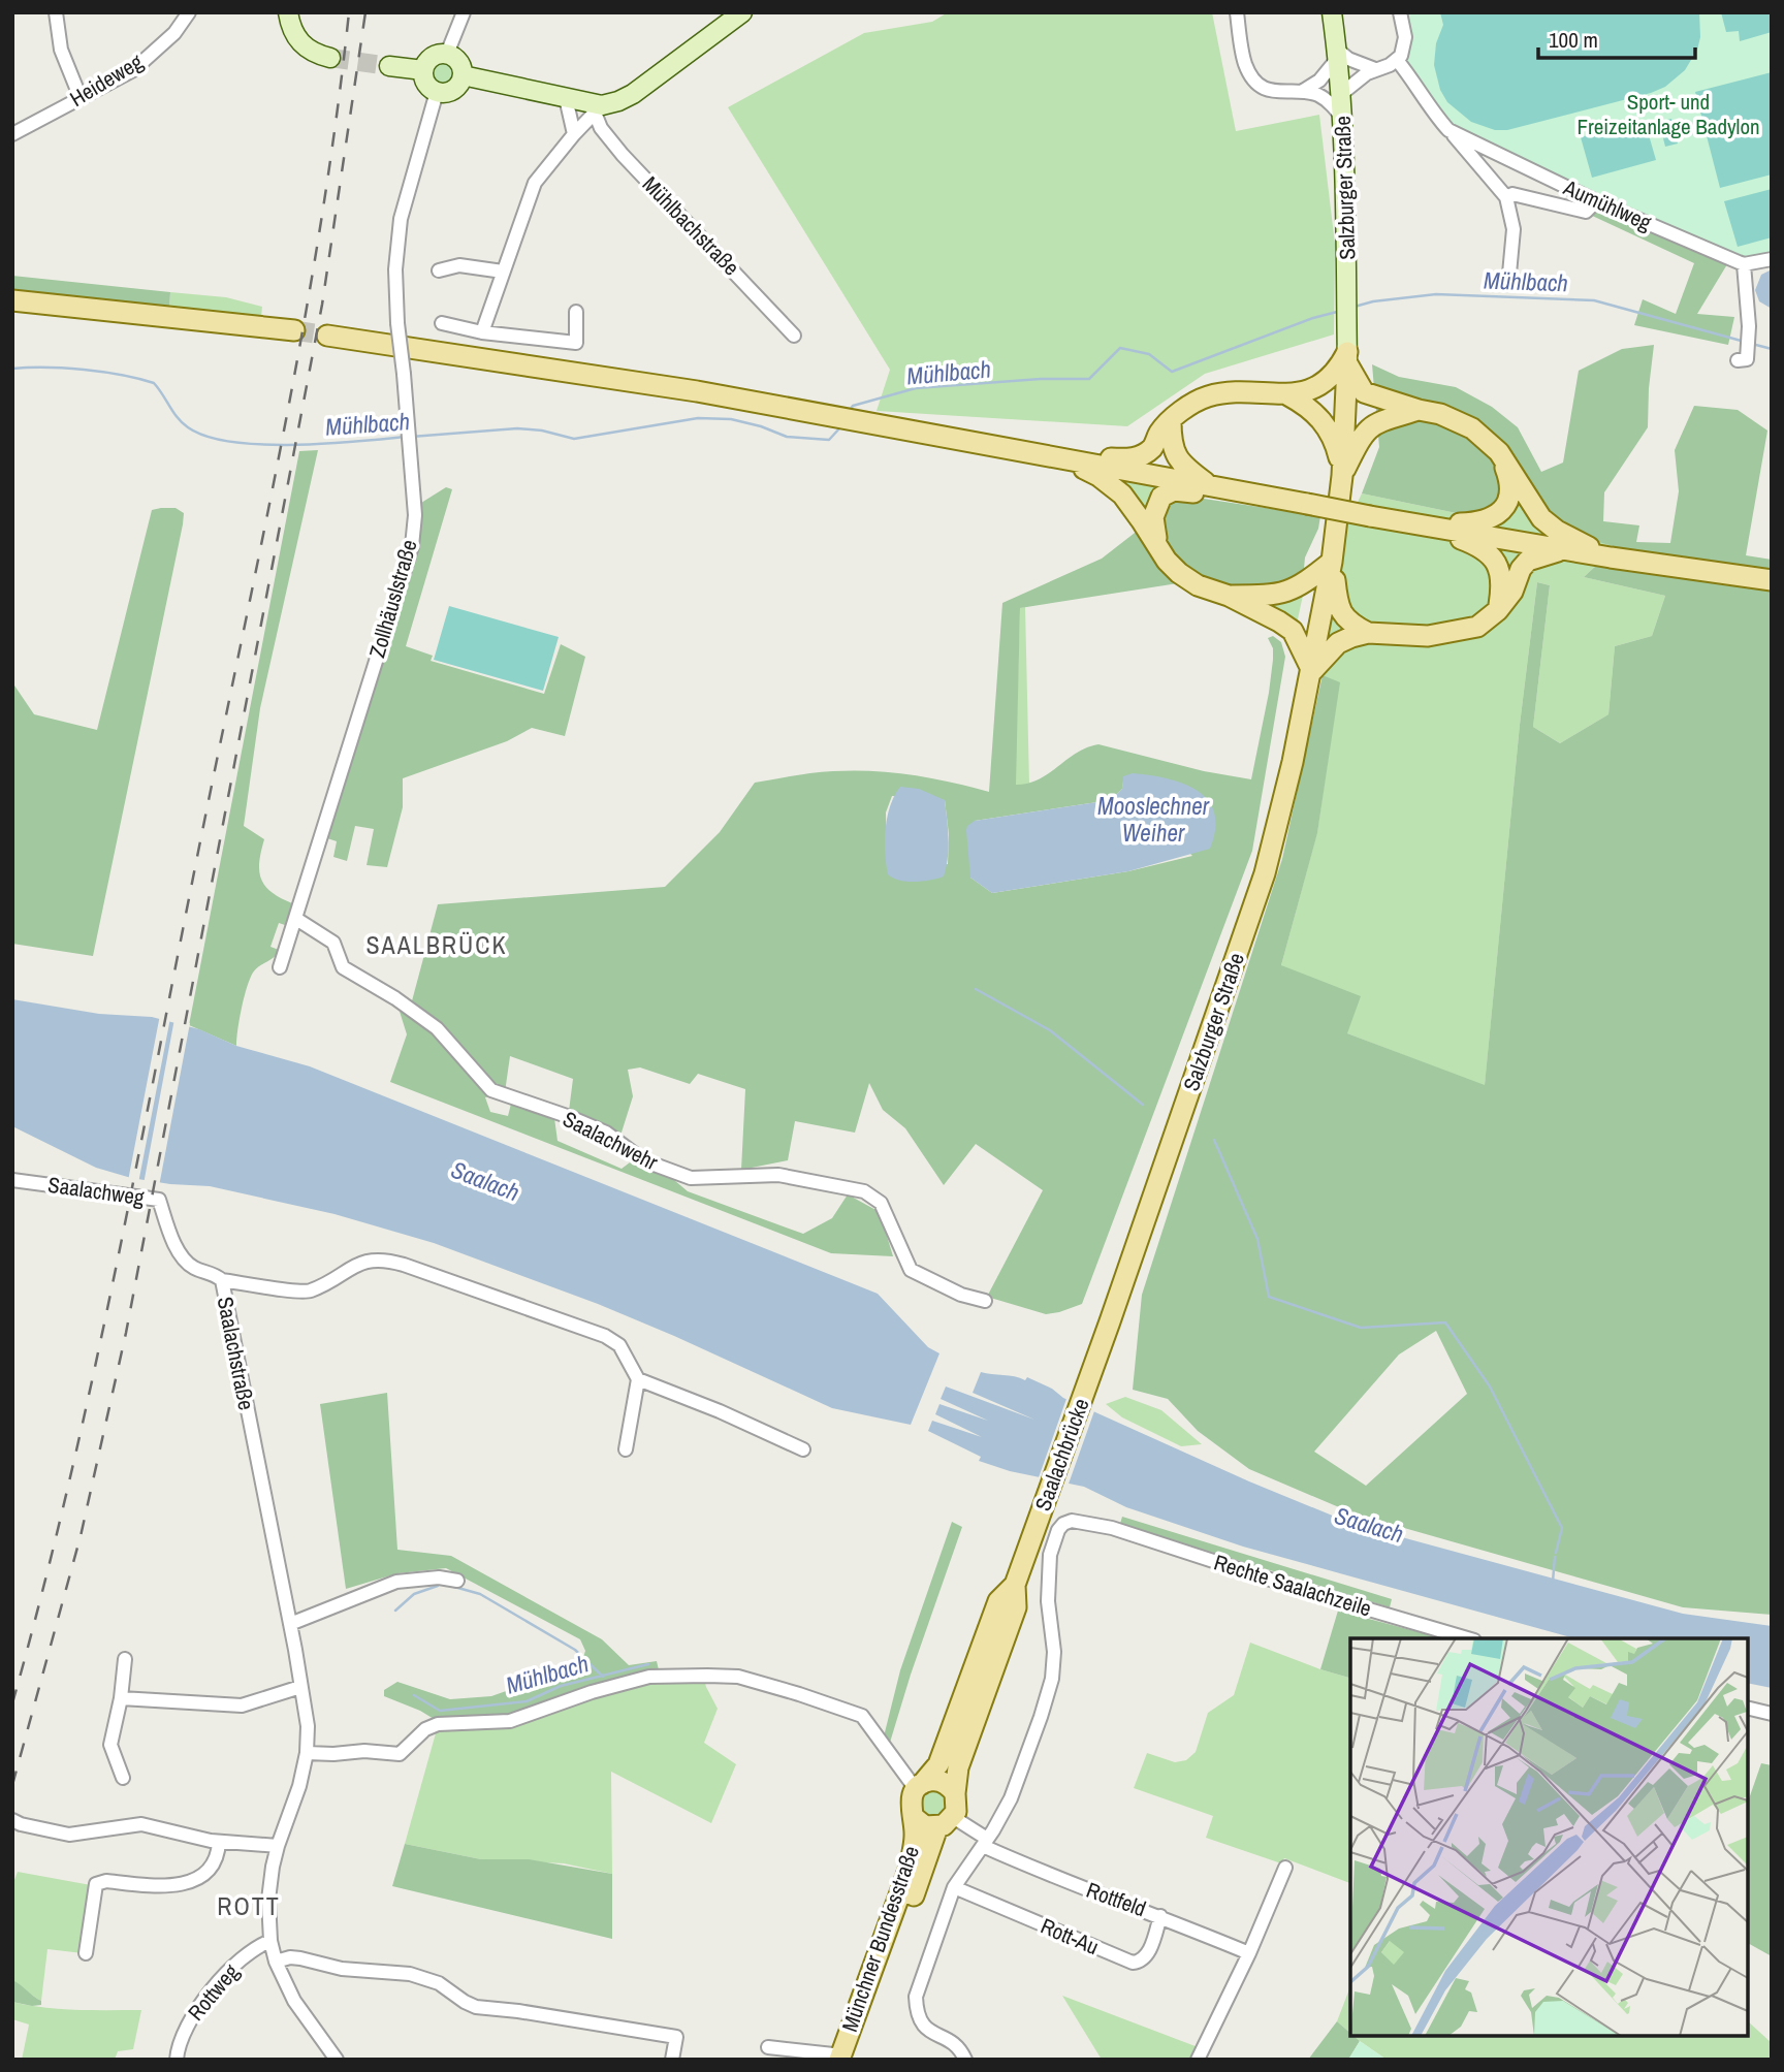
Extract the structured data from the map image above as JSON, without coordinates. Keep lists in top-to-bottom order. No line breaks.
{"streets":{"main road":["Salzburger Straße","Saalachbrücke","Münchner Bundesstraße"],"street":["Heideweg","Aumühlweg","Mühlbachstraße","Zollhäuslstraße","Saalachwehr","Saalachweg","Saalachstraße","Rechte Saalachzeile","Rottfeld","Rott-Au","Rottweg"]},"crossings":[["Salzburger Straße","Saalachbrücke"],["Zollhäuslstraße","Saalachwehr"],["Saalachweg","Saalachstraße"],["Saalachstraße","Rottweg"],["Rechte Saalachzeile","Rottfeld"],["Rechte Saalachzeile","Rott-Au"],["Rottfeld","Rott-Au"],["Rottfeld","Münchner Bundesstraße"]],"districts":["SAALBRÜCK","ROTT"],"water":["Mühlbach","Mooslechner Weiher","Saalach"],"parks":["Sport- und Freizeitanlage Badylon"],"scale_bar":"100 m"}
